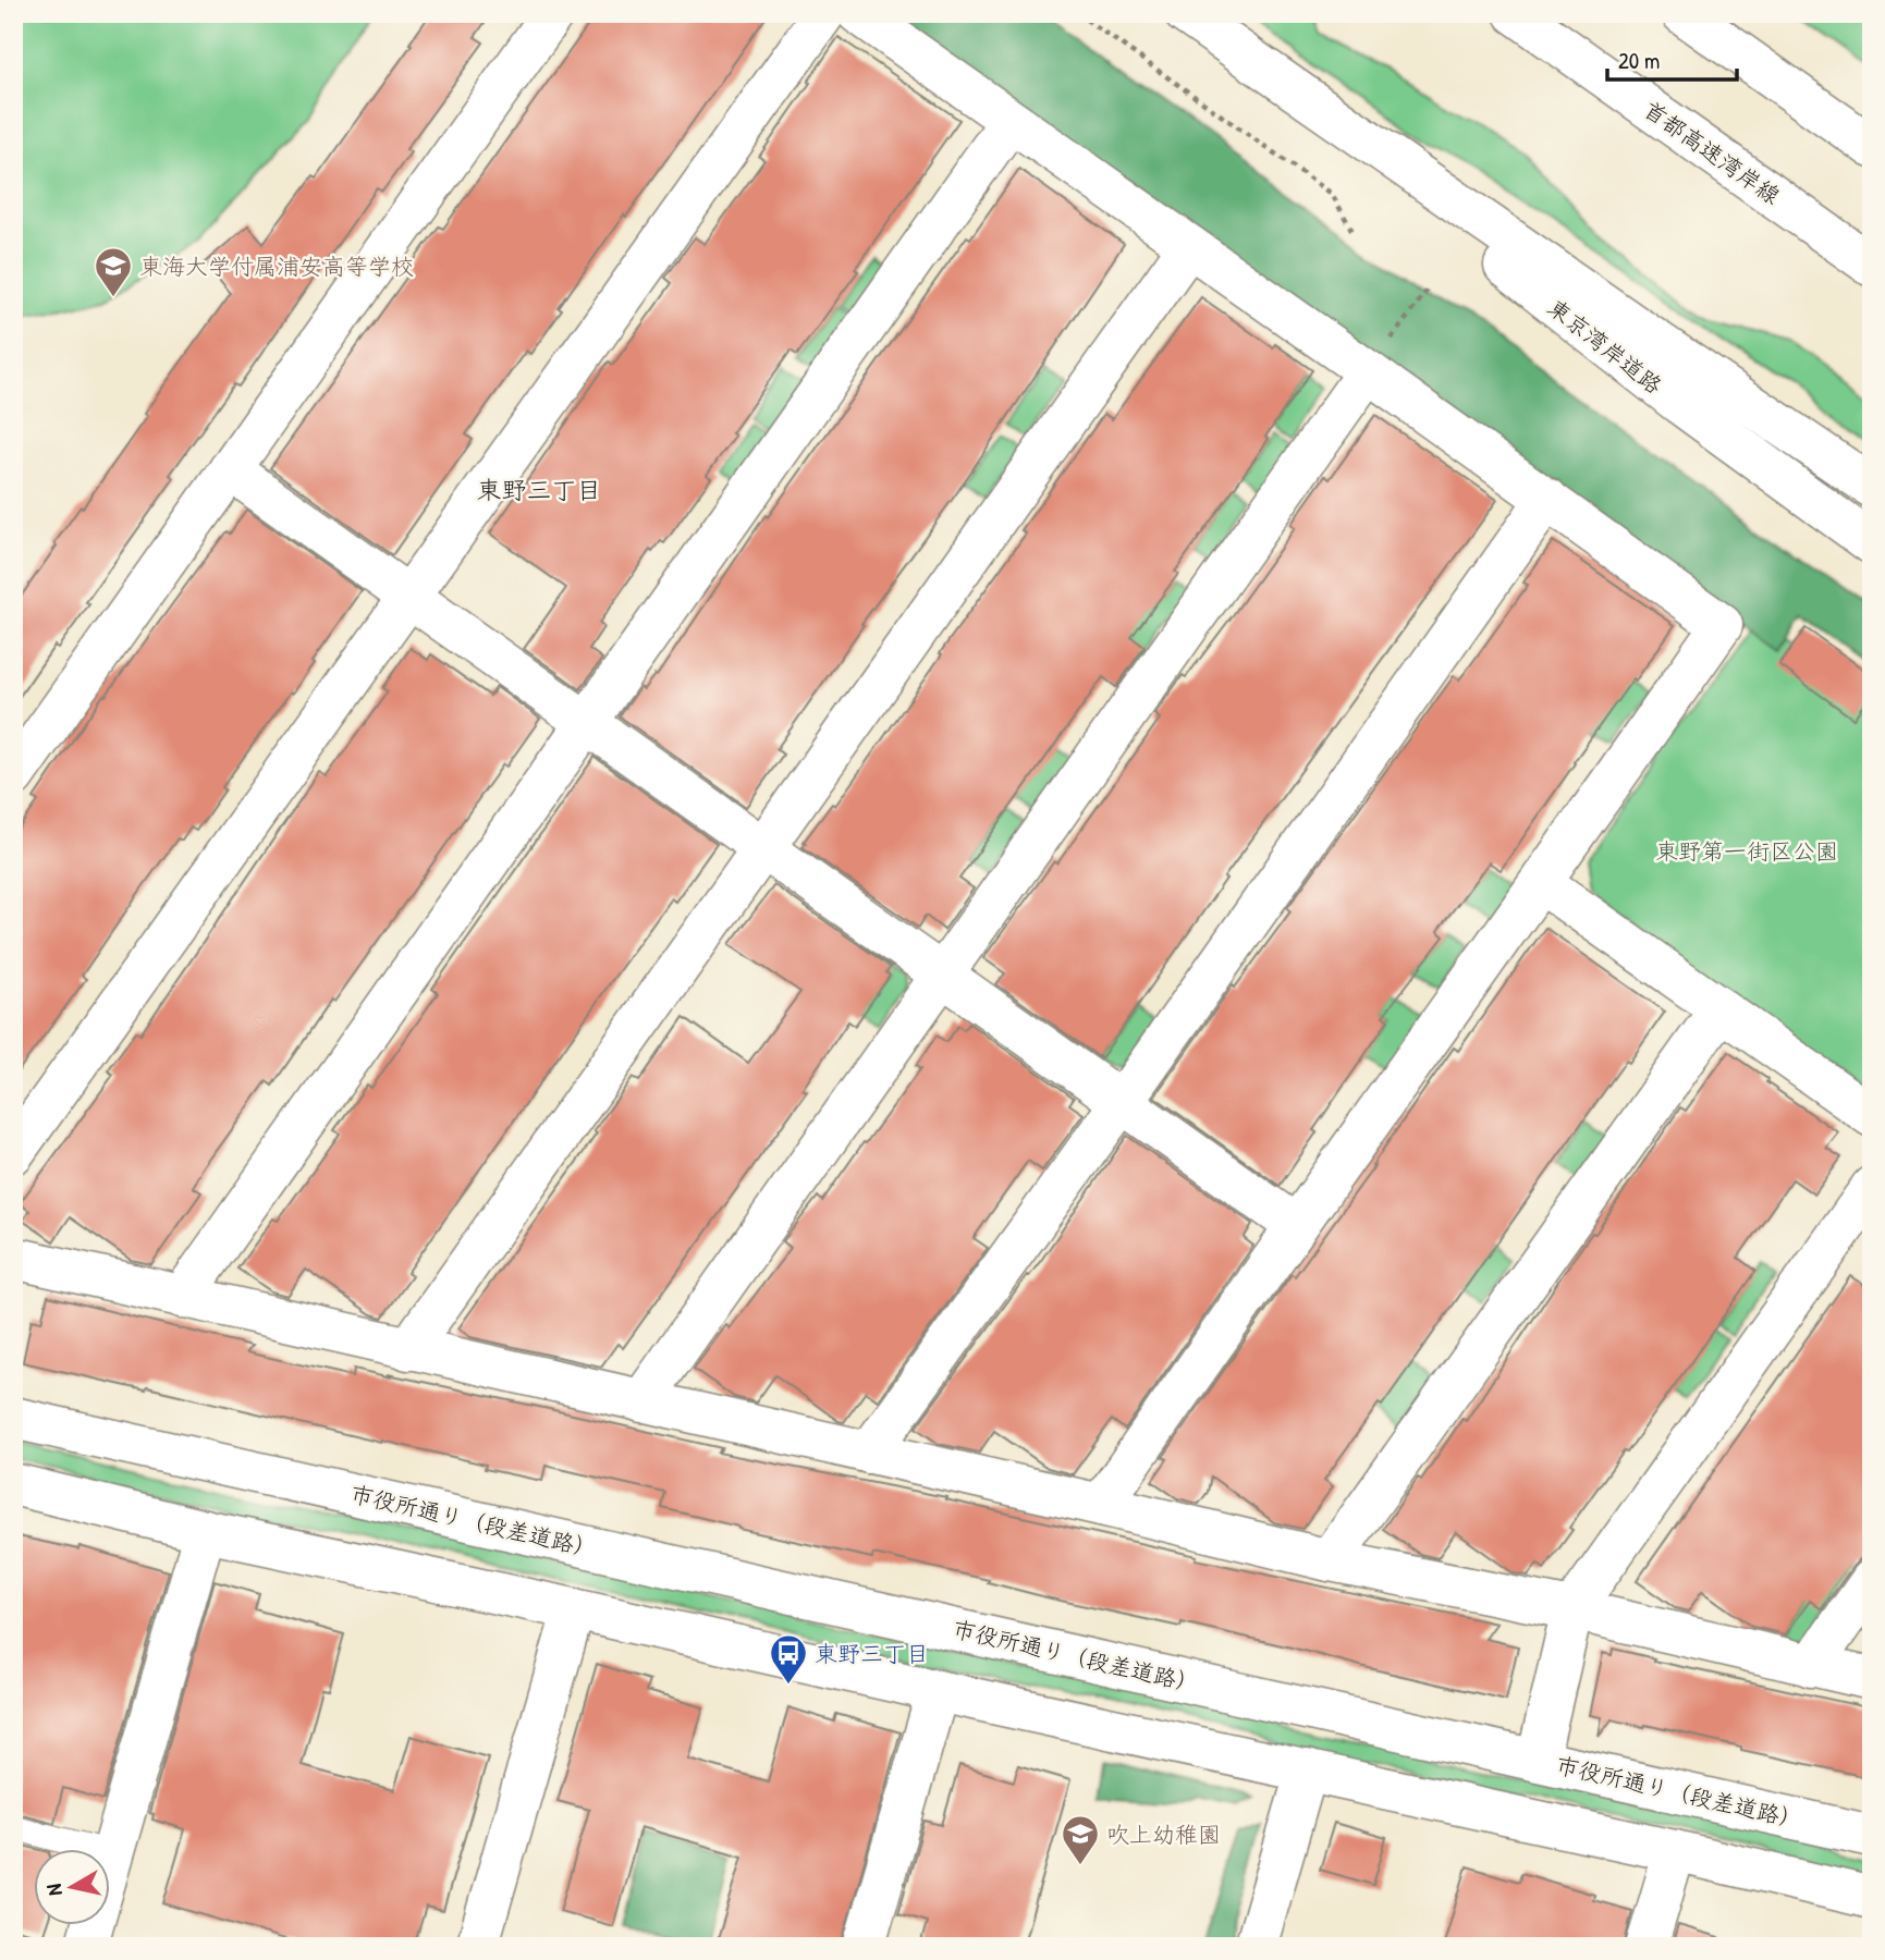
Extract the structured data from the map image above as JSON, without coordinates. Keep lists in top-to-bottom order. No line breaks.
{"streets":{"main road":["首都高速湾岸線","東京湾岸道路","市役所通り（段差道路）"]},"districts":["東野三丁目"],"parks":["東野第一街区公園"],"places":{"school or university":["東海大学付属浦安高等学校","吹上幼稚園"],"bus stop":["東野三丁目"]},"scale_bar":"20 m","north":"left"}
